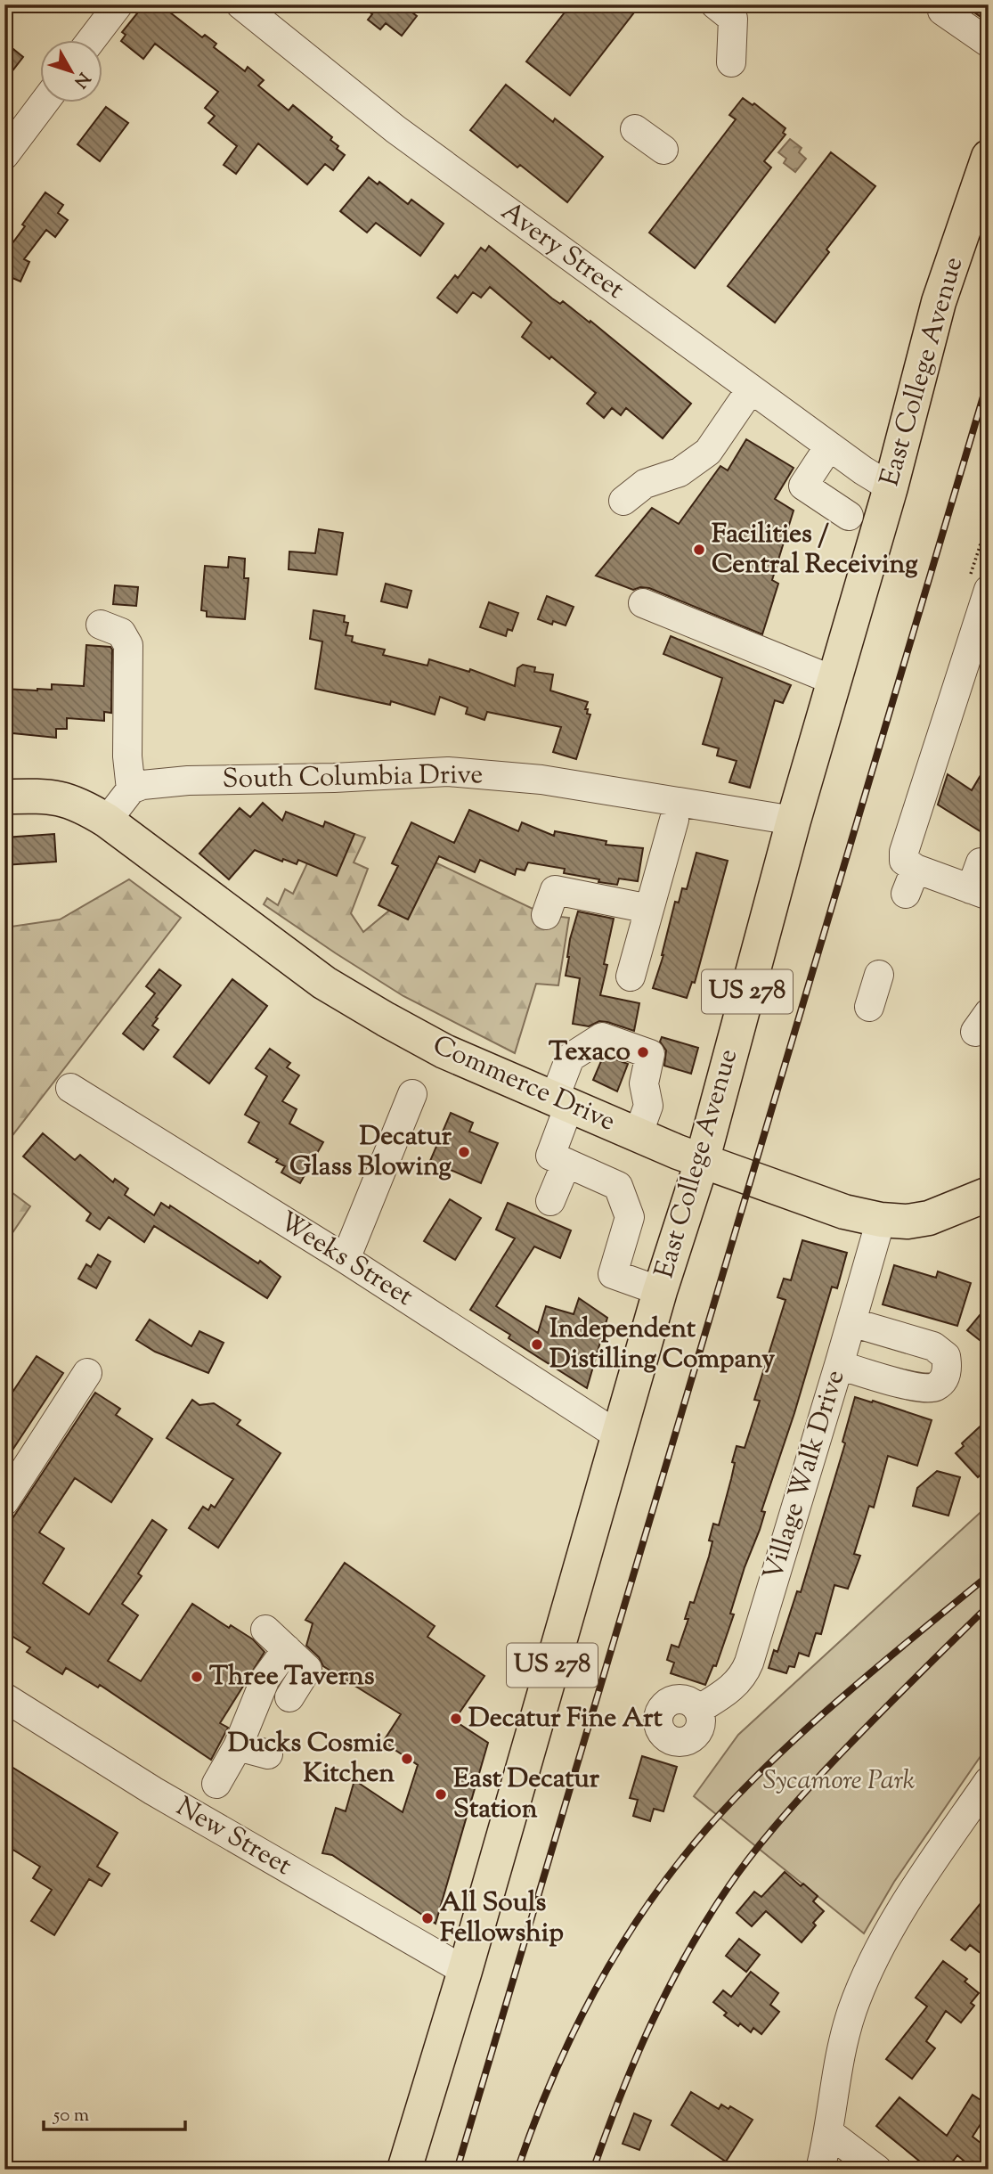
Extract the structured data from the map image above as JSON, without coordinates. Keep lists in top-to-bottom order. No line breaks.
{"streets":{"main road":["East College Avenue","US 278","Commerce Drive"],"street":["Avery Street","South Columbia Drive","Weeks Street","Village Walk Drive","New Street"]},"crossings":[["Avery Street","East College Avenue"],["East College Avenue","South Columbia Drive"],["East College Avenue","Commerce Drive"],["East College Avenue","Weeks Street"],["East College Avenue","New Street"],["Commerce Drive","Village Walk Drive"]],"parks":["Sycamore Park"],"places":["Facilities / Central Receiving","Texaco","Decatur Glass Blowing","Independent Distilling Company","Three Taverns","Decatur Fine Art","Ducks Cosmic Kitchen","East Decatur Station","All Souls Fellowship"],"scale_bar":"50 m","north":"bottom right"}
